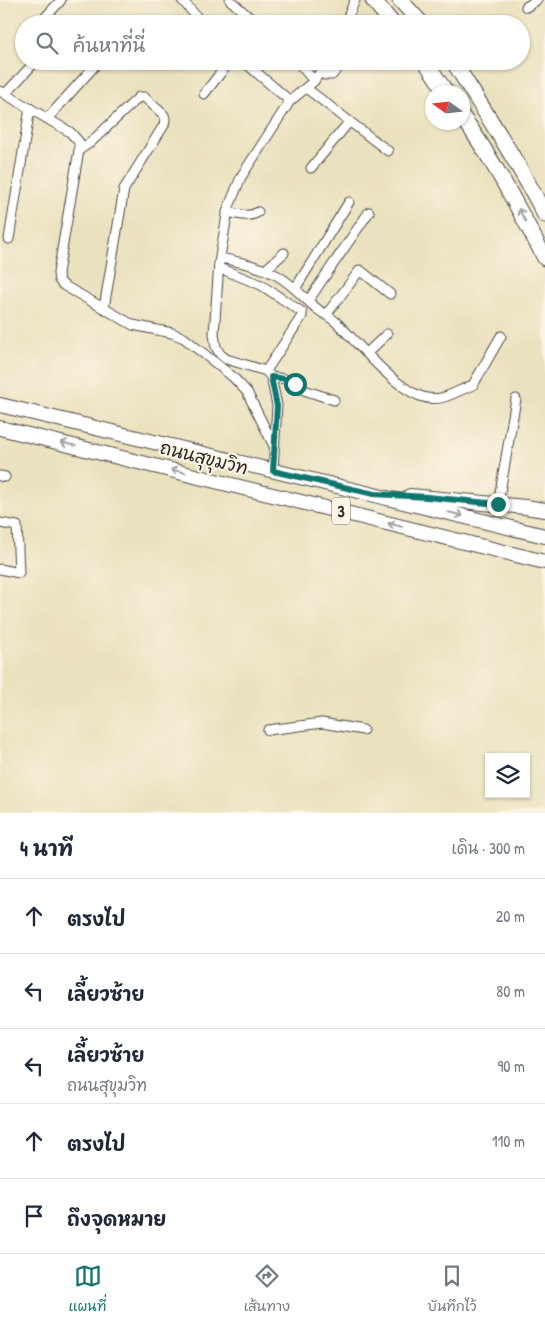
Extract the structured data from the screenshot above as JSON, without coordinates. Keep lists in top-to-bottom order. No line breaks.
{"streets":{"main road":["ถนนสุขุมวิท","3"]},"north":"left","page":{"search":"ค้นหาที่นี่","heading":["4 นาที","เดิน · 300 m"],"list":[["ตรงไป","20 m"],["เลี้ยวซ้าย","80 m"],["เลี้ยวซ้าย","ถนนสุขุมวิท","90 m"],["ตรงไป","110 m"],"ถึงจุดหมาย"],"nav":["แผนที่","เส้นทาง","บันทึกไว้"]}}
